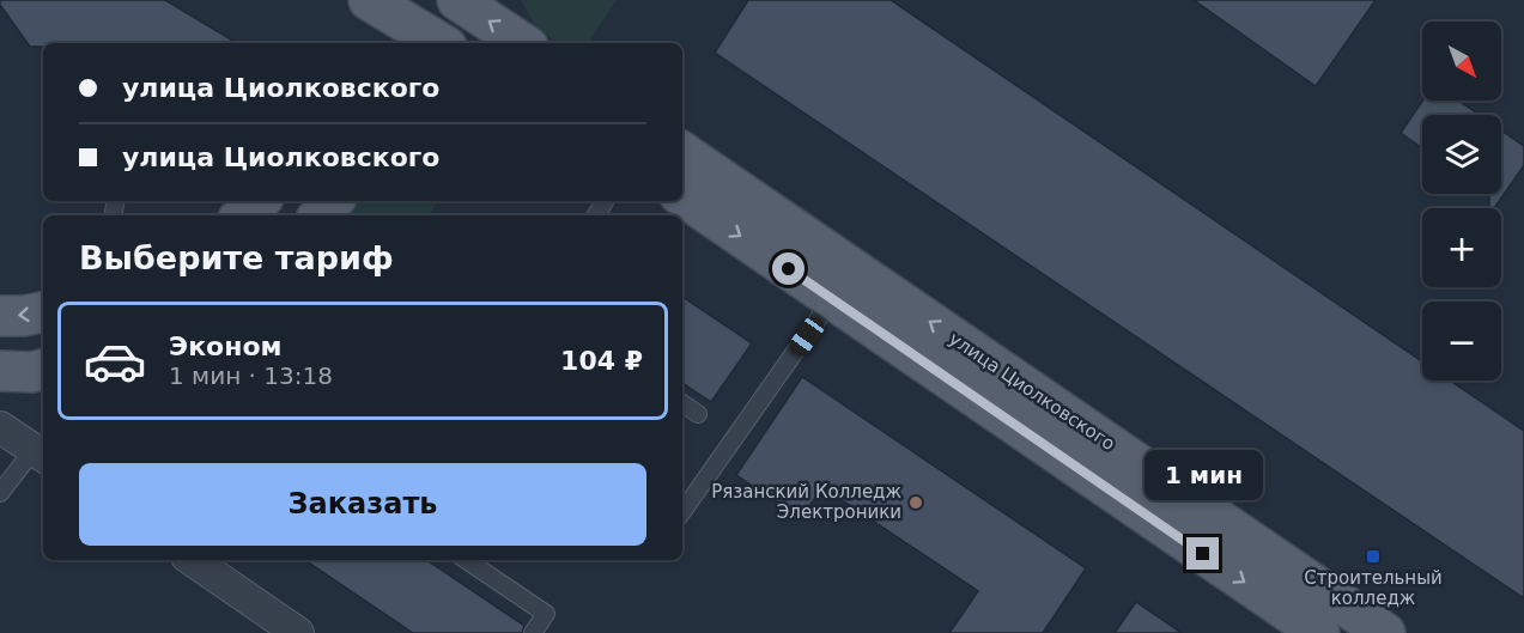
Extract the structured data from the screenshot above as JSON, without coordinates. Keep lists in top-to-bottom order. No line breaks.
{"streets":{"main road":["улица Циолковского"]},"places":{"other":["Рязанский Колледж Электроники"],"transit":["Строительный колледж"]},"north":"bottom right","page":{"map_buttons":["+","−"],"banner":["улица Циолковского","улица Циолковского"],"heading":"Выберите тариф","list":[{"name":"Эконом","note":"1 мин · 13:18","value":"104 ₽"}],"buttons":"Заказать","bubble":"1 мин"}}
